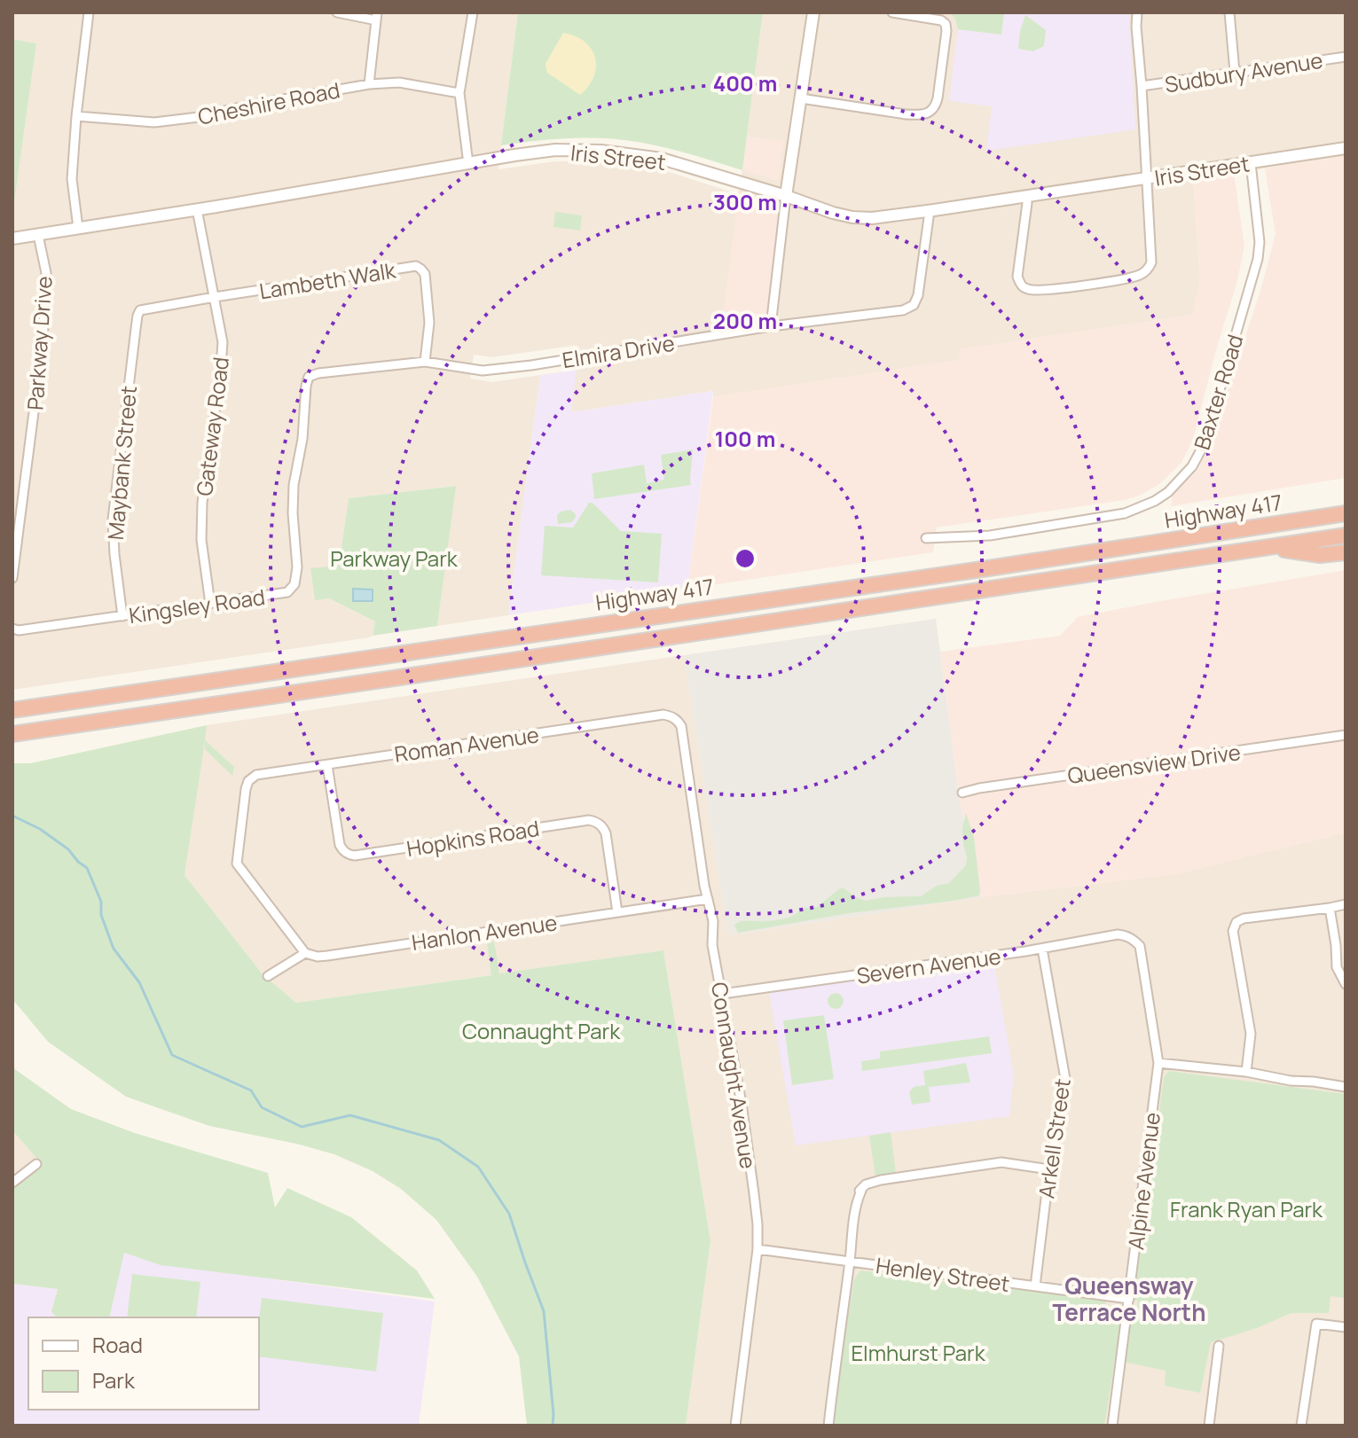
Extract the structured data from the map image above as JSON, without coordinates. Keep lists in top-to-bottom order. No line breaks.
{"streets":{"highway":["Highway 417"],"street":["Sudbury Avenue","Cheshire Road","Iris Street","Lambeth Walk","Parkway Drive","Elmira Drive","Baxter Road","Gateway Road","Maybank Street","Kingsley Road","Roman Avenue","Queensview Drive","Hopkins Road","Hanlon Avenue","Severn Avenue","Connaught Avenue","Arkell Street","Alpine Avenue","Henley Street"]},"crossings":[["Iris Street","Parkway Drive"],["Iris Street","Elmira Drive"],["Iris Street","Baxter Road"],["Iris Street","Gateway Road"],["Lambeth Walk","Elmira Drive"],["Lambeth Walk","Gateway Road"],["Lambeth Walk","Maybank Street"],["Elmira Drive","Kingsley Road"],["Gateway Road","Kingsley Road"],["Maybank Street","Kingsley Road"],["Roman Avenue","Hopkins Road"],["Roman Avenue","Hanlon Avenue"],["Roman Avenue","Connaught Avenue"],["Hopkins Road","Hanlon Avenue"],["Hanlon Avenue","Connaught Avenue"],["Severn Avenue","Connaught Avenue"],["Severn Avenue","Arkell Street"],["Severn Avenue","Alpine Avenue"],["Connaught Avenue","Henley Street"],["Arkell Street","Henley Street"],["Alpine Avenue","Henley Street"]],"districts":["Queensway Terrace North"],"parks":["Parkway Park","Connaught Park","Frank Ryan Park","Elmhurst Park"],"legend":["Road","Park"],"rings":["400 m","300 m","200 m","100 m"]}
